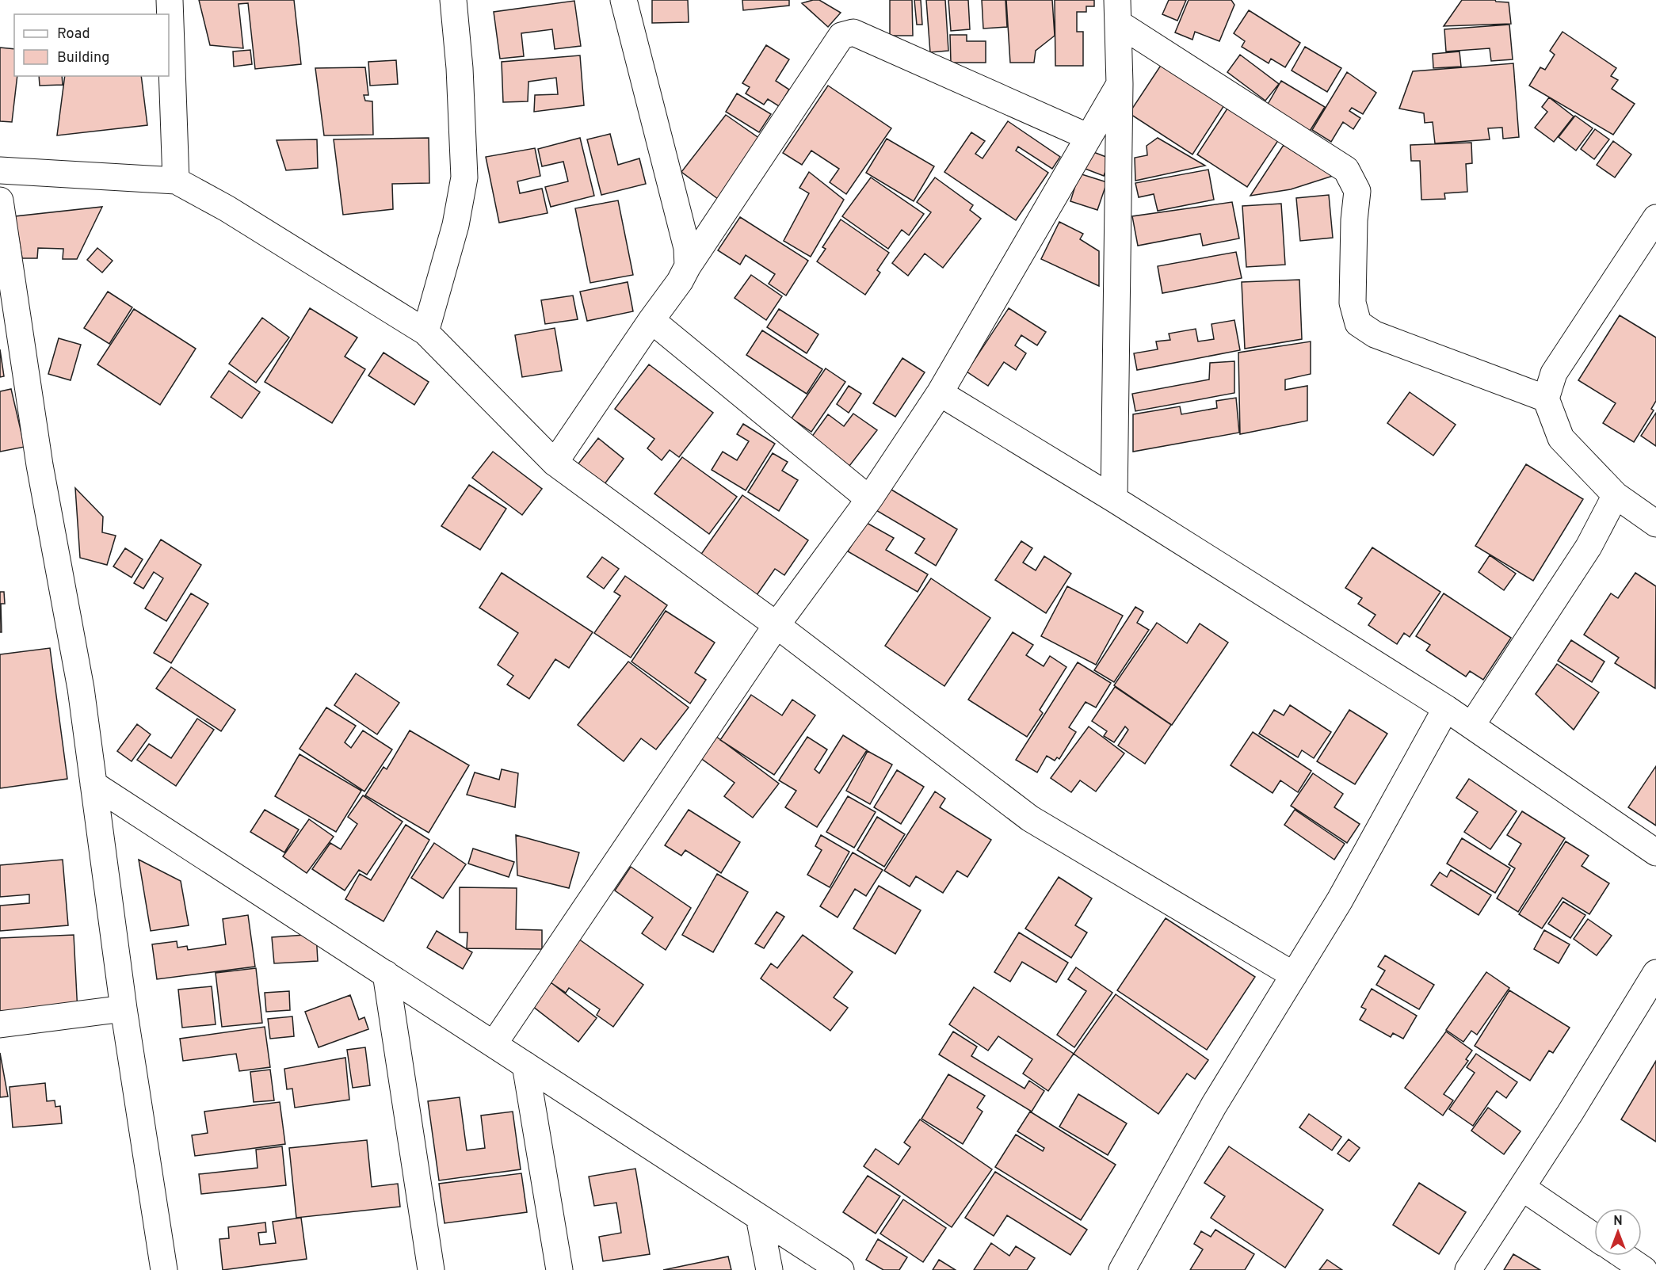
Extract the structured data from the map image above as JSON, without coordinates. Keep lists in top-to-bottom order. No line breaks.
{"legend":["Road","Building"],"north":"top"}
